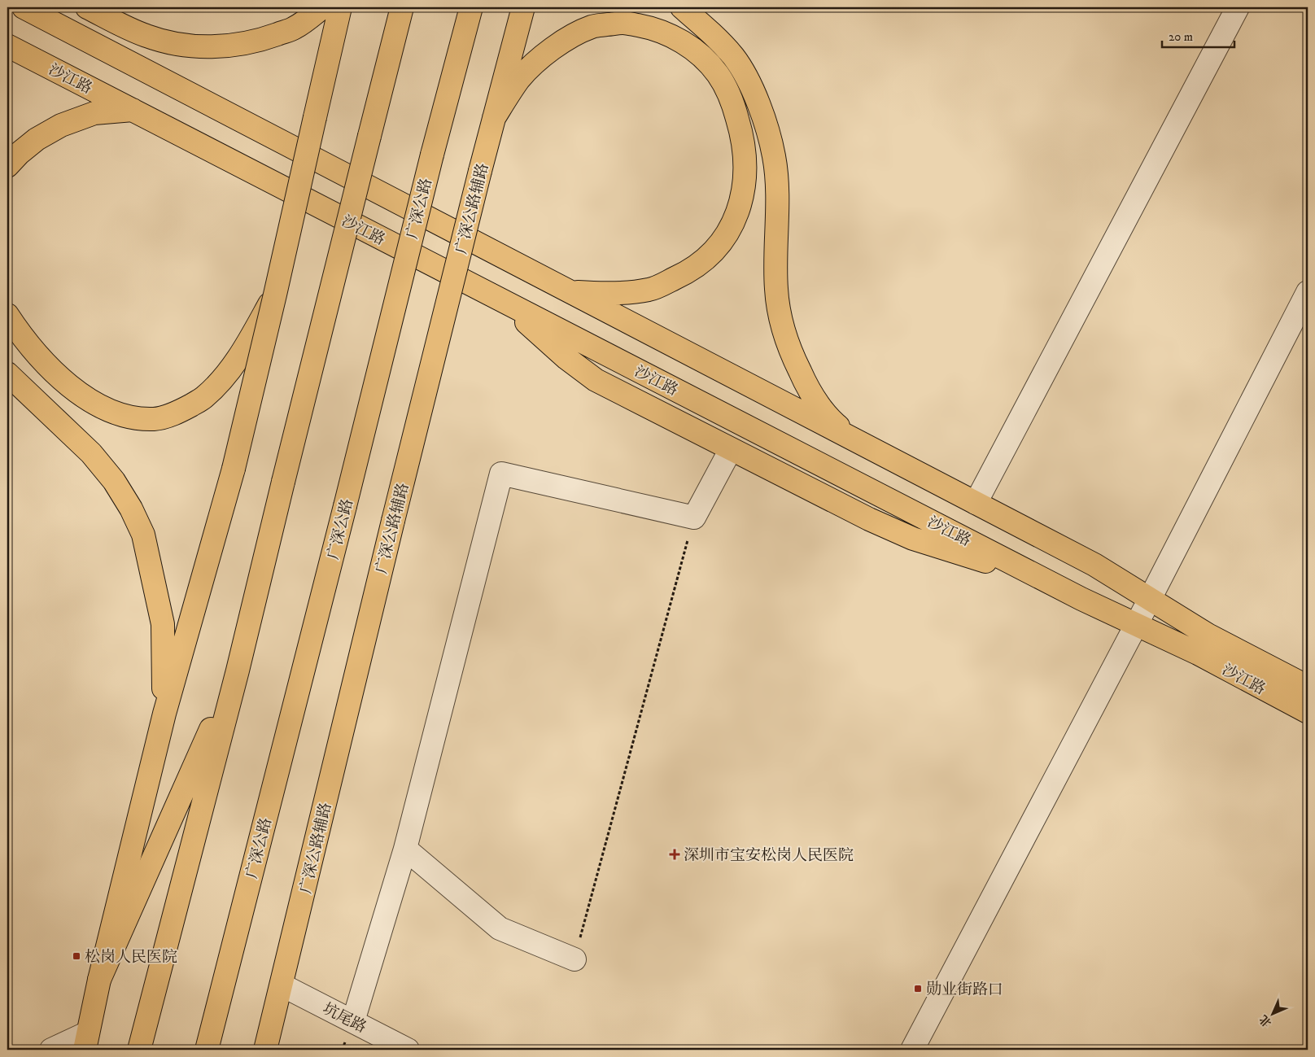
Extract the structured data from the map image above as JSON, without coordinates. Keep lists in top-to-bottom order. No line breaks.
{"streets":{"main road":["沙江路","广深公路","广深公路辅路"],"street":["坑尾路"]},"crossings":[["广深公路辅路","坑尾路"]],"places":{"health":["深圳市宝安松岗人民医院"],"transit":["松岗人民医院","勋业街路口"]},"scale_bar":"20 m","north":"bottom left"}
